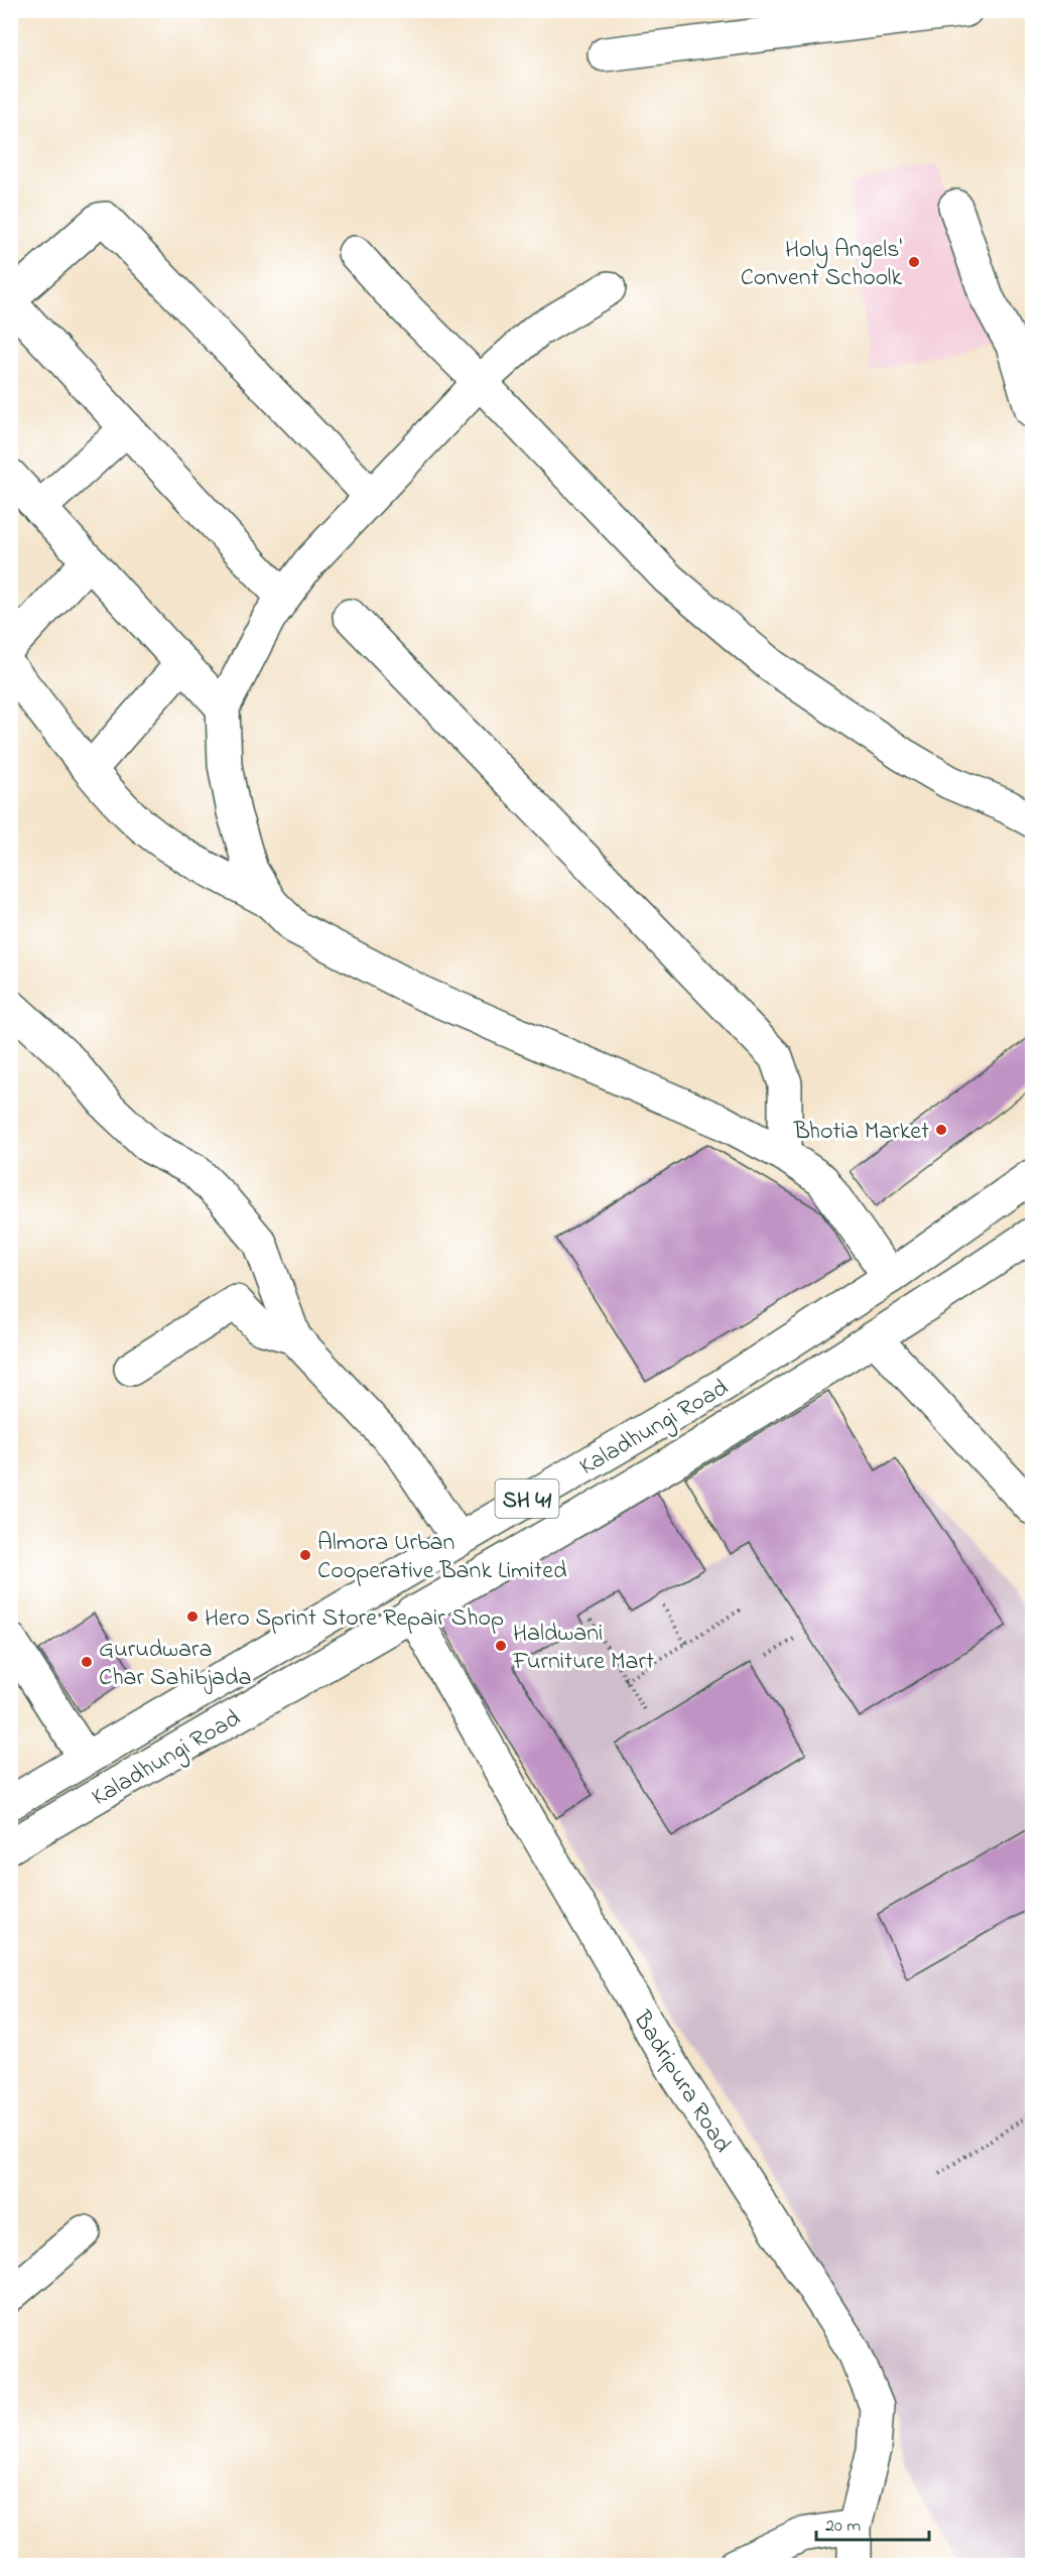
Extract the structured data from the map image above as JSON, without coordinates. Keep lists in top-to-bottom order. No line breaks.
{"streets":{"street":["Kaladhungi Road","SH 41","Badripura Road"]},"crossings":[["Kaladhungi Road","Badripura Road"]],"places":["Holy Angels' Convent Schoolk","Bhotia Market","Almora Urban Cooperative Bank Limited","Hero Sprint Store Repair Shop","Haldwani Furniture Mart","Gurudwara Char Sahibjada"],"scale_bar":"20 m"}
